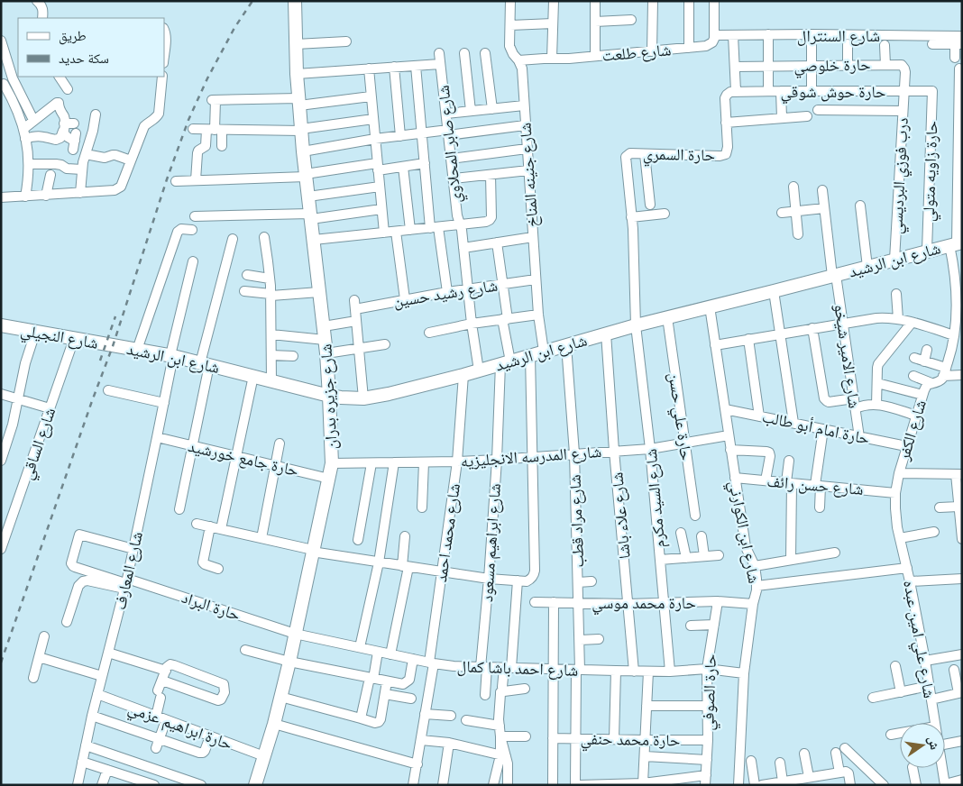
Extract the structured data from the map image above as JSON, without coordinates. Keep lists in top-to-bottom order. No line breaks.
{"streets":{"street":["شارع السنترال","شارع طلعت","حارة خلوصي","حارة حوش شوقي","شارع صابر المحلاوي","حارة السمري","حارة زاويه متولي","شارع جنينه المناخ","درب فوزي البرديسي","شارع ابن الرشيد","شارع رشيد حسين","شارع النجيلي","شارع الامير شيخو","شارع جزيره بدران","حارة علي حسن","حارة امام أبو طالب","شارع الكفر","شارع الساقي","شارع المدرسه الانجليزيه","حارة جامع خورشيد","شارع حسن رائف","شارع السيد مكرم","شارع علاء باشا","شارع مراد قطب","شارع ابن الكوارني","شارع محمد احمد","شارع ابراهيم مسعود","شارع المعارف","حارة محمد موسي","حارة البراد","شارع علي امين عبده","شارع احمد باشا كمال","حارة الصوفي","حارة ابراهيم عزمي","حارة محمد حنفي"]},"crossings":[["شارع السنترال","شارع طلعت"],["شارع طلعت","شارع جنينه المناخ"],["حارة خلوصي","حارة حوش شوقي"],["حارة خلوصي","درب فوزي البرديسي"],["حارة حوش شوقي","حارة السمري"],["حارة حوش شوقي","حارة زاويه متولي"],["حارة حوش شوقي","درب فوزي البرديسي"],["شارع صابر المحلاوي","شارع ابن الرشيد"],["شارع صابر المحلاوي","شارع رشيد حسين"],["حارة السمري","شارع ابن الرشيد"],["حارة السمري","شارع السيد مكرم"],["حارة زاويه متولي","شارع ابن الرشيد"],["شارع جنينه المناخ","شارع ابن الرشيد"],["شارع جنينه المناخ","شارع رشيد حسين"],["درب فوزي البرديسي","شارع ابن الرشيد"],["شارع ابن الرشيد","شارع النجيلي"],["شارع ابن الرشيد","شارع الامير شيخو"],["شارع ابن الرشيد","شارع جزيره بدران"],["شارع ابن الرشيد","حارة علي حسن"],["شارع ابن الرشيد","شارع السيد مكرم"],["شارع ابن الرشيد","شارع علاء باشا"],["شارع ابن الرشيد","شارع مراد قطب"],["شارع ابن الرشيد","شارع ابن الكوارني"],["شارع ابن الرشيد","شارع محمد احمد"],["شارع ابن الرشيد","شارع ابراهيم مسعود"],["شارع ابن الرشيد","شارع المعارف"],["شارع رشيد حسين","شارع ابراهيم مسعود"],["شارع النجيلي","شارع الساقي"],["شارع الامير شيخو","حارة امام أبو طالب"],["شارع جزيره بدران","شارع المدرسه الانجليزيه"],["شارع جزيره بدران","حارة جامع خورشيد"],["شارع جزيره بدران","حارة البراد"],["شارع جزيره بدران","شارع احمد باشا كمال"],["شارع جزيره بدران","حارة ابراهيم عزمي"],["حارة علي حسن","شارع المدرسه الانجليزيه"],["حارة امام أبو طالب","شارع الكفر"],["حارة امام أبو طالب","شارع ابن الكوارني"],["شارع الكفر","شارع حسن رائف"],["شارع الكفر","شارع علي امين عبده"],["شارع المدرسه الانجليزيه","شارع السيد مكرم"],["شارع المدرسه الانجليزيه","شارع علاء باشا"],["شارع المدرسه الانجليزيه","شارع مراد قطب"],["شارع المدرسه الانجليزيه","شارع ابن الكوارني"],["شارع المدرسه الانجليزيه","شارع محمد احمد"],["شارع المدرسه الانجليزيه","شارع ابراهيم مسعود"],["حارة جامع خورشيد","شارع المعارف"],["شارع حسن رائف","شارع ابن الكوارني"],["شارع حسن رائف","شارع علي امين عبده"],["شارع السيد مكرم","حارة محمد موسي"],["شارع السيد مكرم","شارع احمد باشا كمال"],["شارع علاء باشا","حارة محمد موسي"],["شارع علاء باشا","شارع احمد باشا كمال"],["شارع مراد قطب","حارة محمد موسي"],["شارع مراد قطب","شارع احمد باشا كمال"],["شارع مراد قطب","حارة محمد حنفي"],["شارع ابن الكوارني","حارة محمد موسي"],["شارع ابن الكوارني","شارع احمد باشا كمال"],["شارع محمد احمد","شارع احمد باشا كمال"],["شارع ابراهيم مسعود","شارع احمد باشا كمال"],["شارع المعارف","حارة البراد"],["شارع المعارف","حارة ابراهيم عزمي"],["حارة محمد موسي","حارة الصوفي"],["حارة البراد","شارع احمد باشا كمال"],["شارع احمد باشا كمال","حارة الصوفي"],["حارة الصوفي","حارة محمد حنفي"]],"legend":["طريق","سكة حديد"],"north":"right"}
